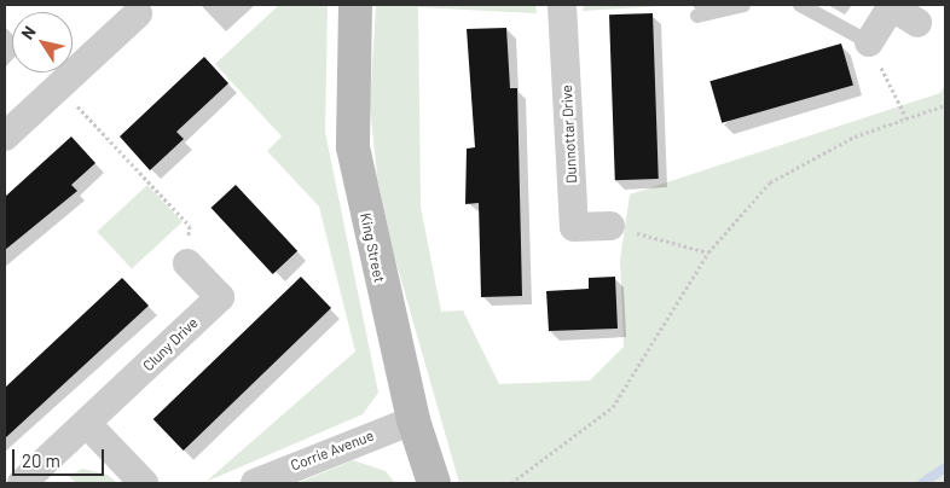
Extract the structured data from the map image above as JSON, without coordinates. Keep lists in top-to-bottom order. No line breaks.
{"streets":{"main road":["King Street"],"street":["Dunnottar Drive","Cluny Drive","Corrie Avenue"]},"crossings":[["King Street","Corrie Avenue"]],"scale_bar":"20 m","north":"top left"}
